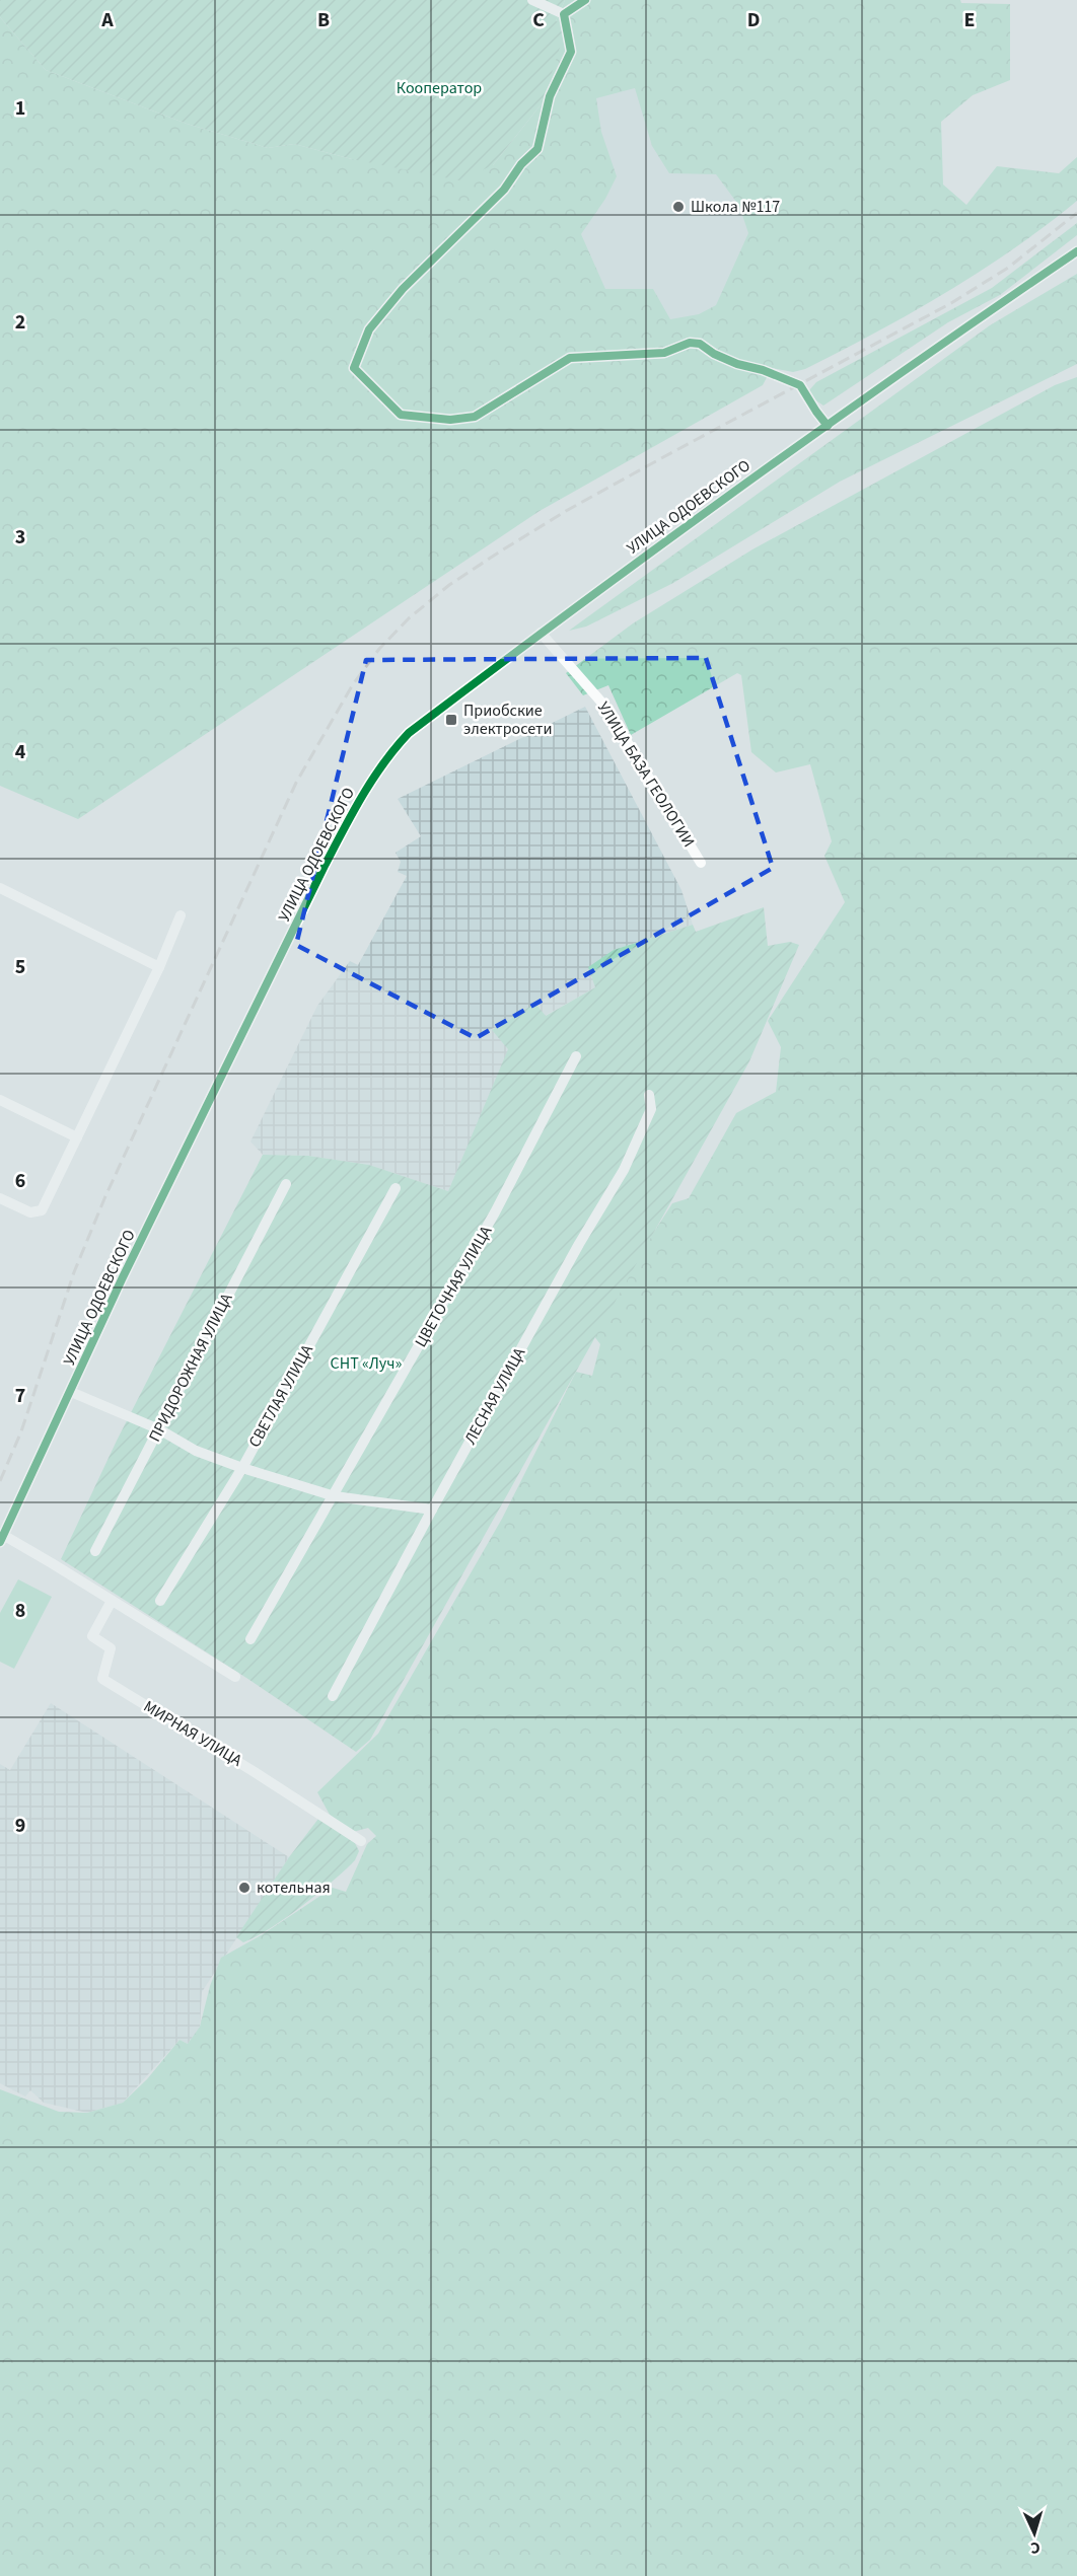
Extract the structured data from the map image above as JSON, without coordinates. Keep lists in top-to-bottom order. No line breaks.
{"streets":{"street":["УЛИЦА ОДОЕВСКОГО","УЛИЦА БАЗА ГЕОЛОГИИ","ЦВЕТОЧНАЯ УЛИЦА","ПРИДОРОЖНАЯ УЛИЦА","СВЕТЛАЯ УЛИЦА","ЛЕСНАЯ УЛИЦА","МИРНАЯ УЛИЦА"]},"crossings":[["УЛИЦА ОДОЕВСКОГО","УЛИЦА БАЗА ГЕОЛОГИИ"]],"parks":["Кооператор","СНТ «Луч»"],"places":{"other":["Школа №117","котельная"],"transit":["Приобские электросети"]},"north":"bottom","grid":{"columns":["A","B","C","D","E"],"rows":["1","2","3","4","5","6","7","8","9"]}}
